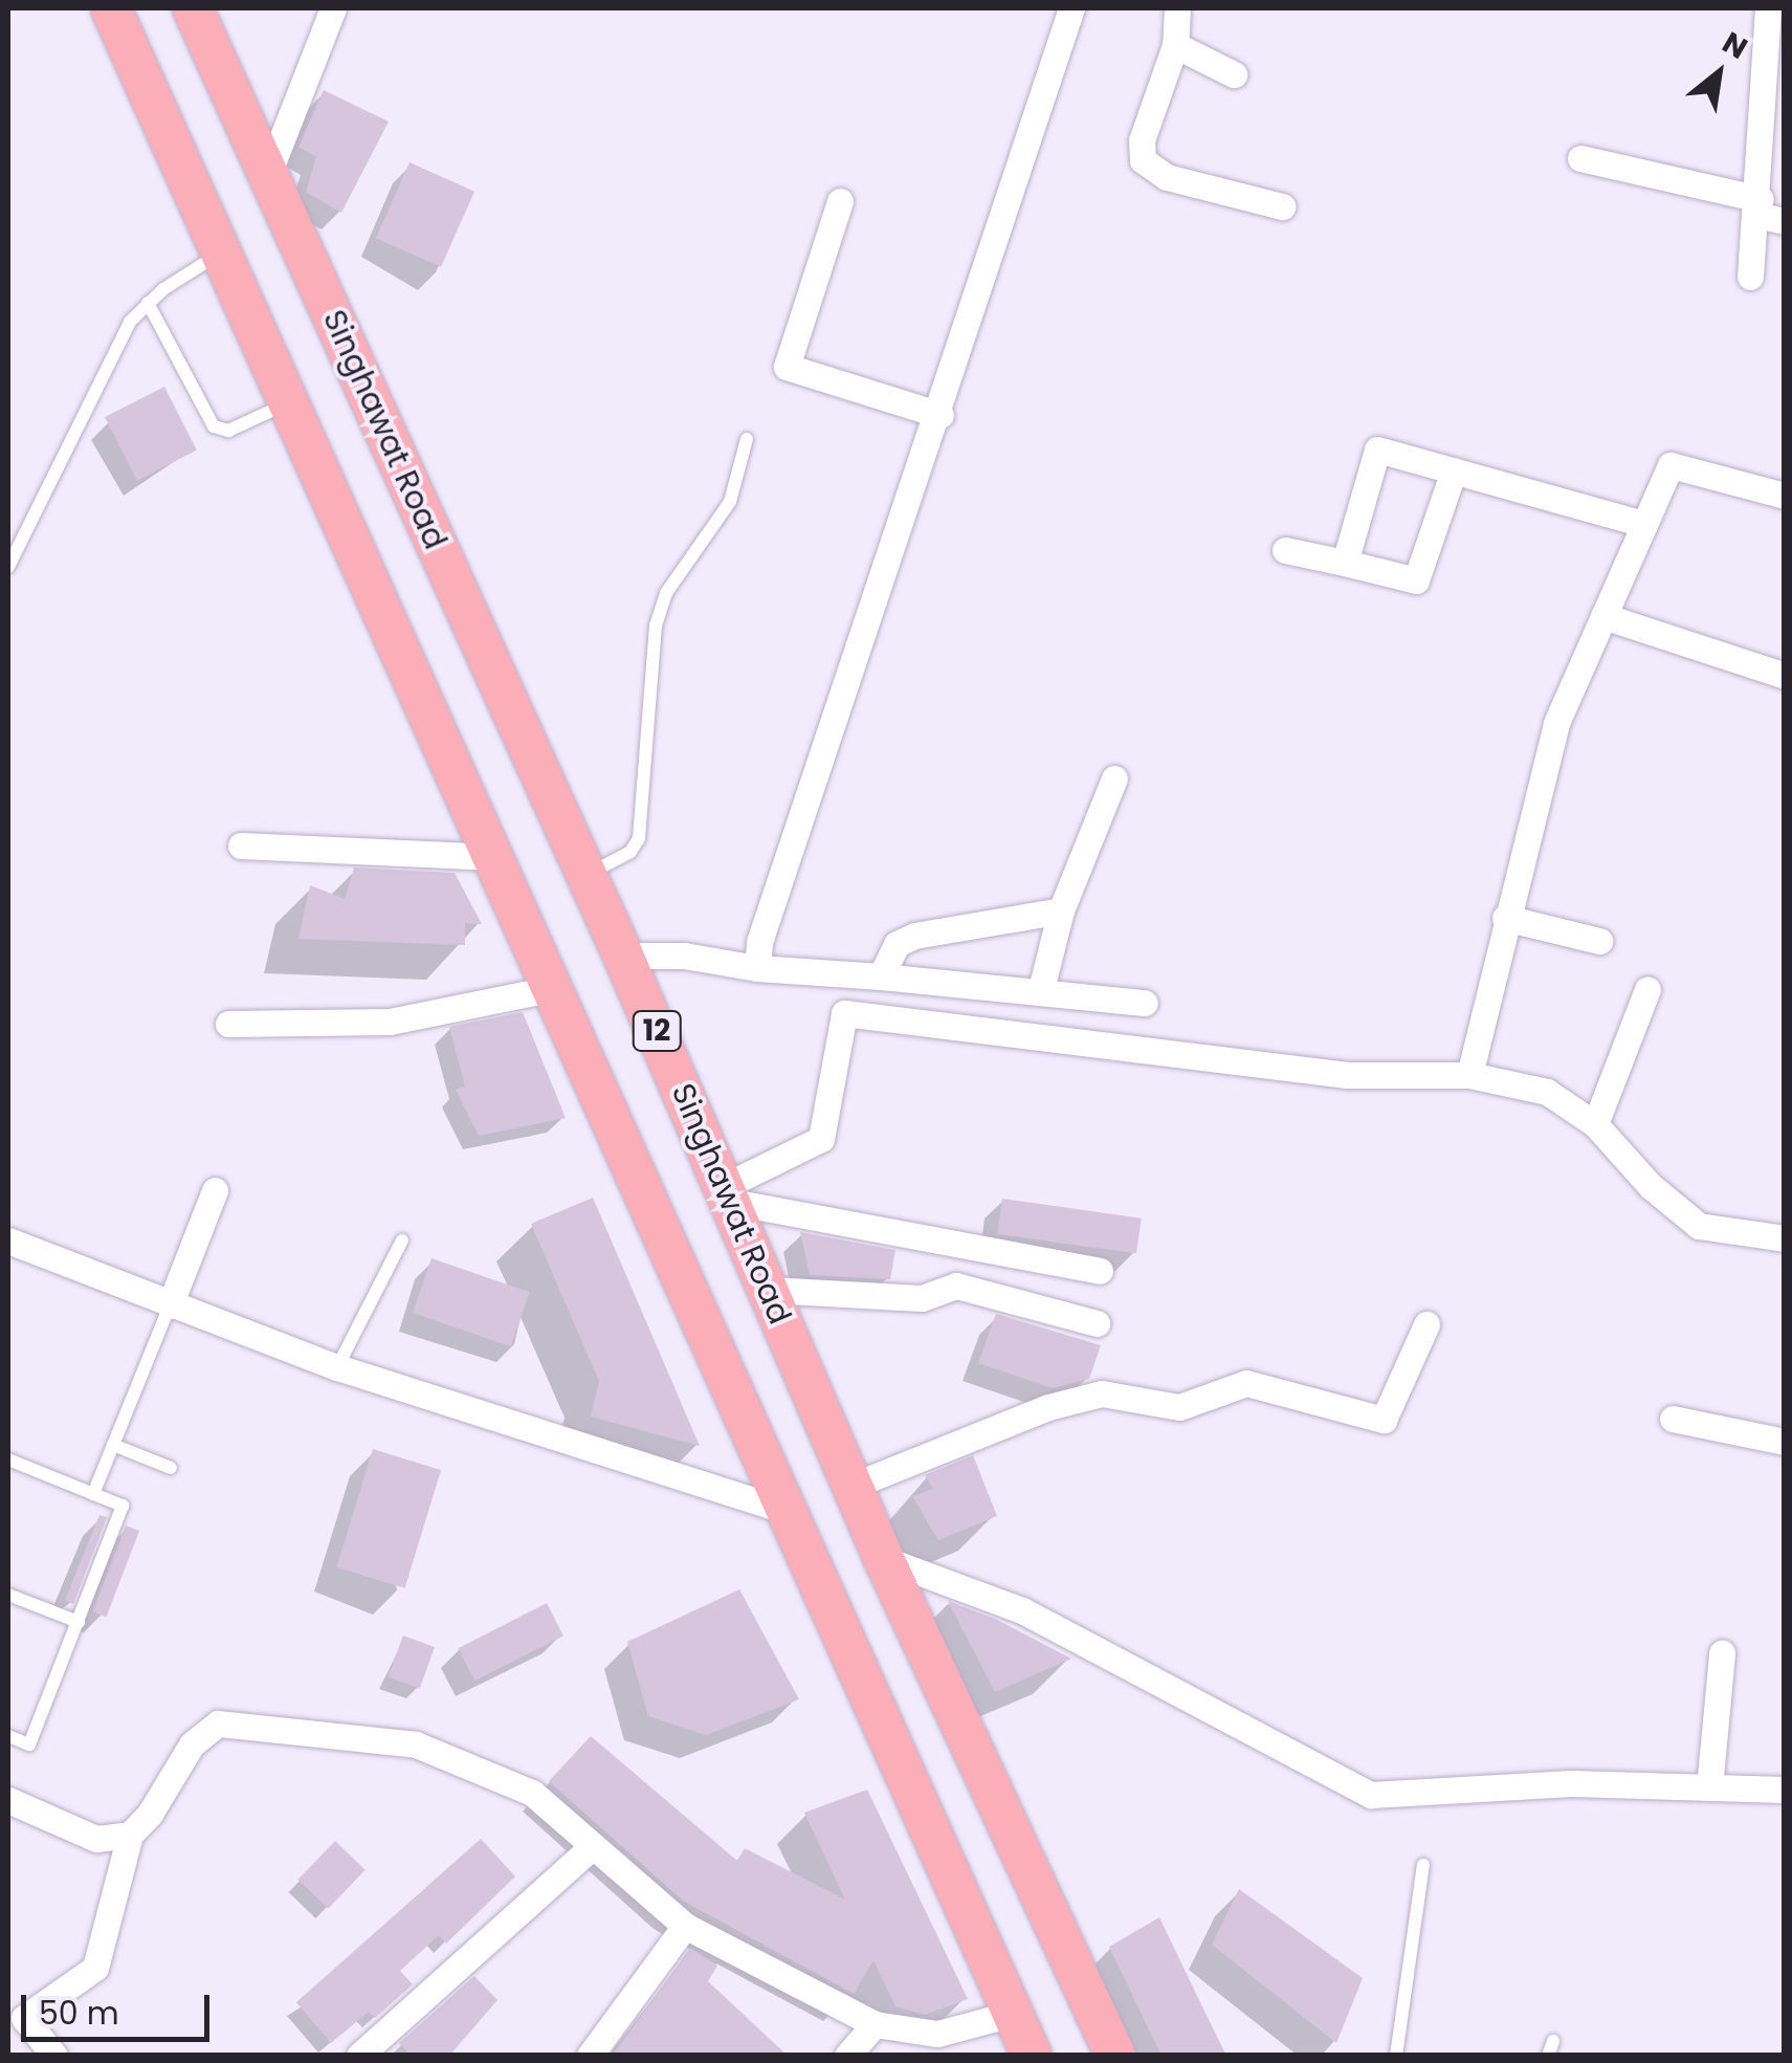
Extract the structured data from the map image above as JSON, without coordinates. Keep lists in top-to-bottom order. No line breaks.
{"streets":{"main road":["Singhawat Road","12"]},"scale_bar":"50 m","north":"top right"}
